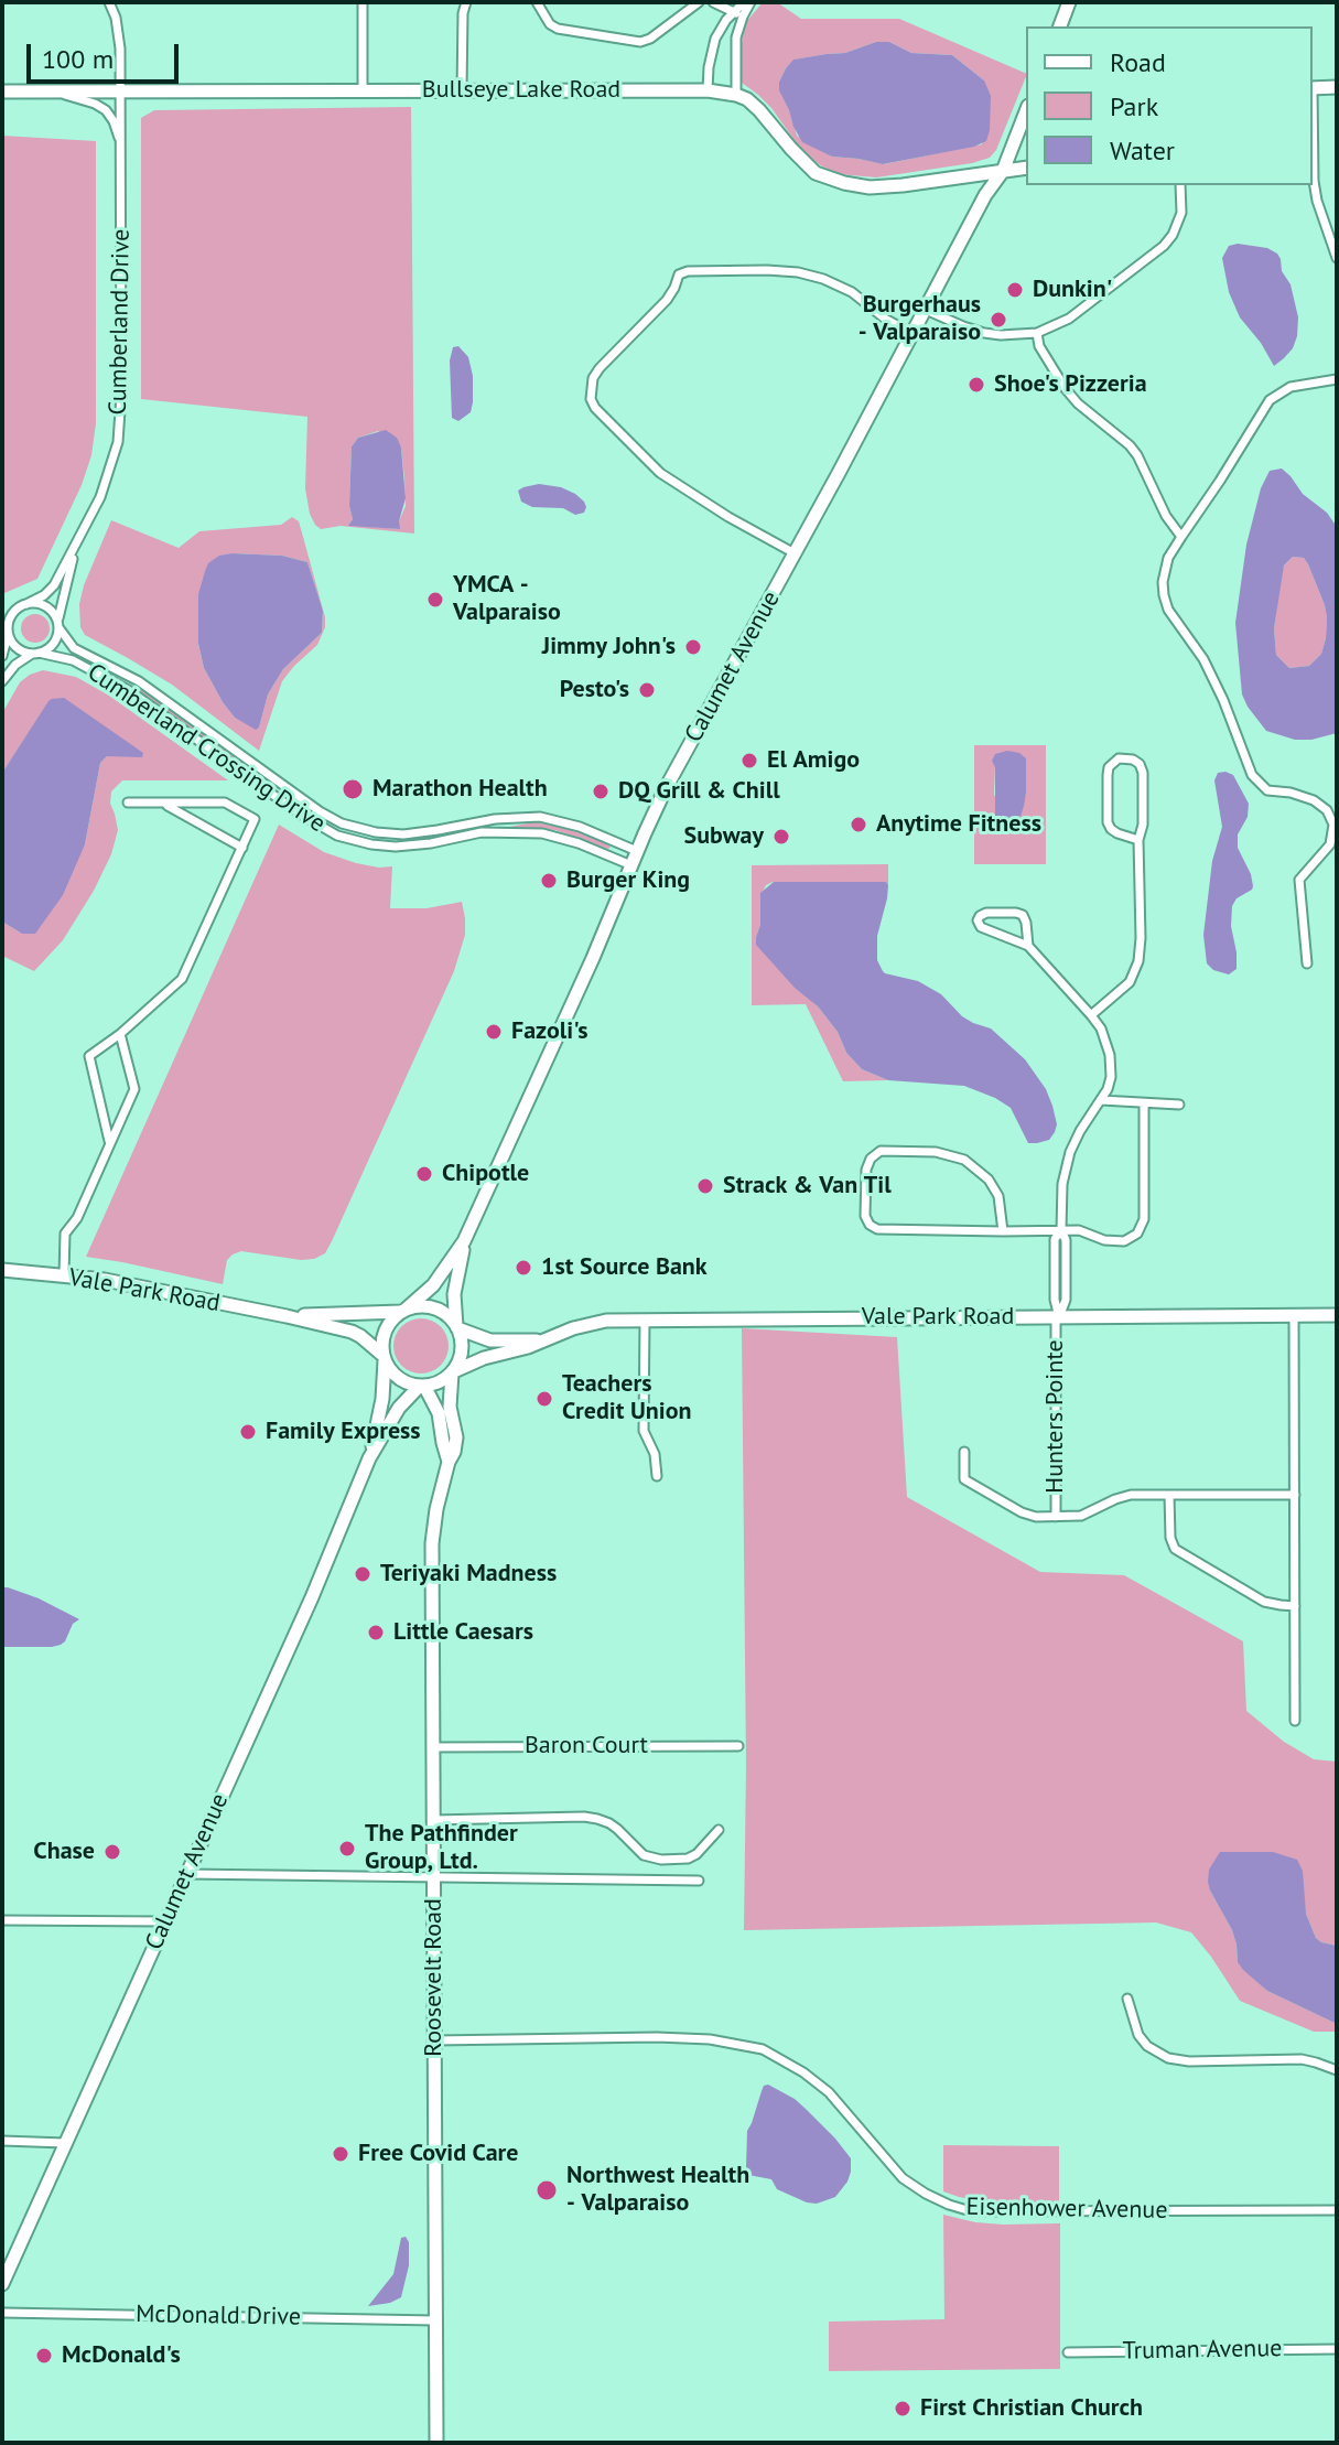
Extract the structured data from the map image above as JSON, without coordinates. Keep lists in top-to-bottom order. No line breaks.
{"streets":{"main road":["Bullseye Lake Road","Calumet Avenue","Vale Park Road","Roosevelt Road"],"street":["Cumberland Drive","Cumberland Crossing Drive","Hunters Pointe","Baron Court","Eisenhower Avenue","McDonald Drive","Truman Avenue"]},"crossings":[["Bullseye Lake Road","Cumberland Drive"],["Cumberland Drive","Cumberland Crossing Drive"],["Calumet Avenue","Cumberland Crossing Drive"],["Calumet Avenue","Vale Park Road"],["Calumet Avenue","Roosevelt Road"],["Vale Park Road","Hunters Pointe"],["Vale Park Road","Roosevelt Road"],["Baron Court","Roosevelt Road"],["Roosevelt Road","Eisenhower Avenue"],["Roosevelt Road","McDonald Drive"]],"places":["Dunkin'","Burgerhaus - Valparaiso","Shoe's Pizzeria","YMCA - Valparaiso","Jimmy John's","Pesto's","El Amigo","Marathon Health","DQ Grill & Chill","Anytime Fitness","Subway","Burger King","Fazoli's","Chipotle","Strack & Van Til","1st Source Bank","Teachers Credit Union","Family Express","Teriyaki Madness","Little Caesars","The Pathfinder Group, Ltd.","Chase","Free Covid Care","Northwest Health - Valparaiso","McDonald's","First Christian Church"],"legend":["Road","Park","Water"],"scale_bar":"100 m"}
